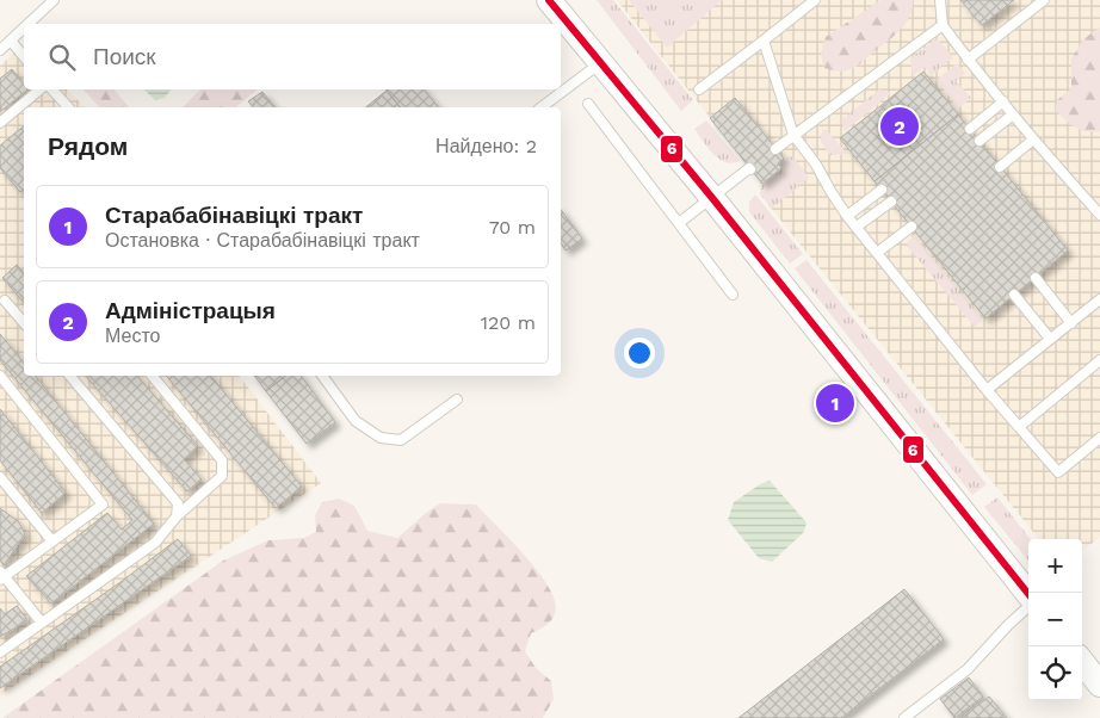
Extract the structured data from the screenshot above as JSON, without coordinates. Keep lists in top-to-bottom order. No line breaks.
{"lines":["transit line 6"],"page":{"search":"Поиск","pins":["2","1"],"heading":["Рядом","Найдено: 2"],"list":[{"mark":"1","name":"Старабабінавіцкі тракт","note":"Остановка · Старабабінавіцкі тракт","value":"70 m"},{"mark":"2","name":"Адміністрацыя","note":"Место","value":"120 m"}],"map_buttons":["+","−"]}}
